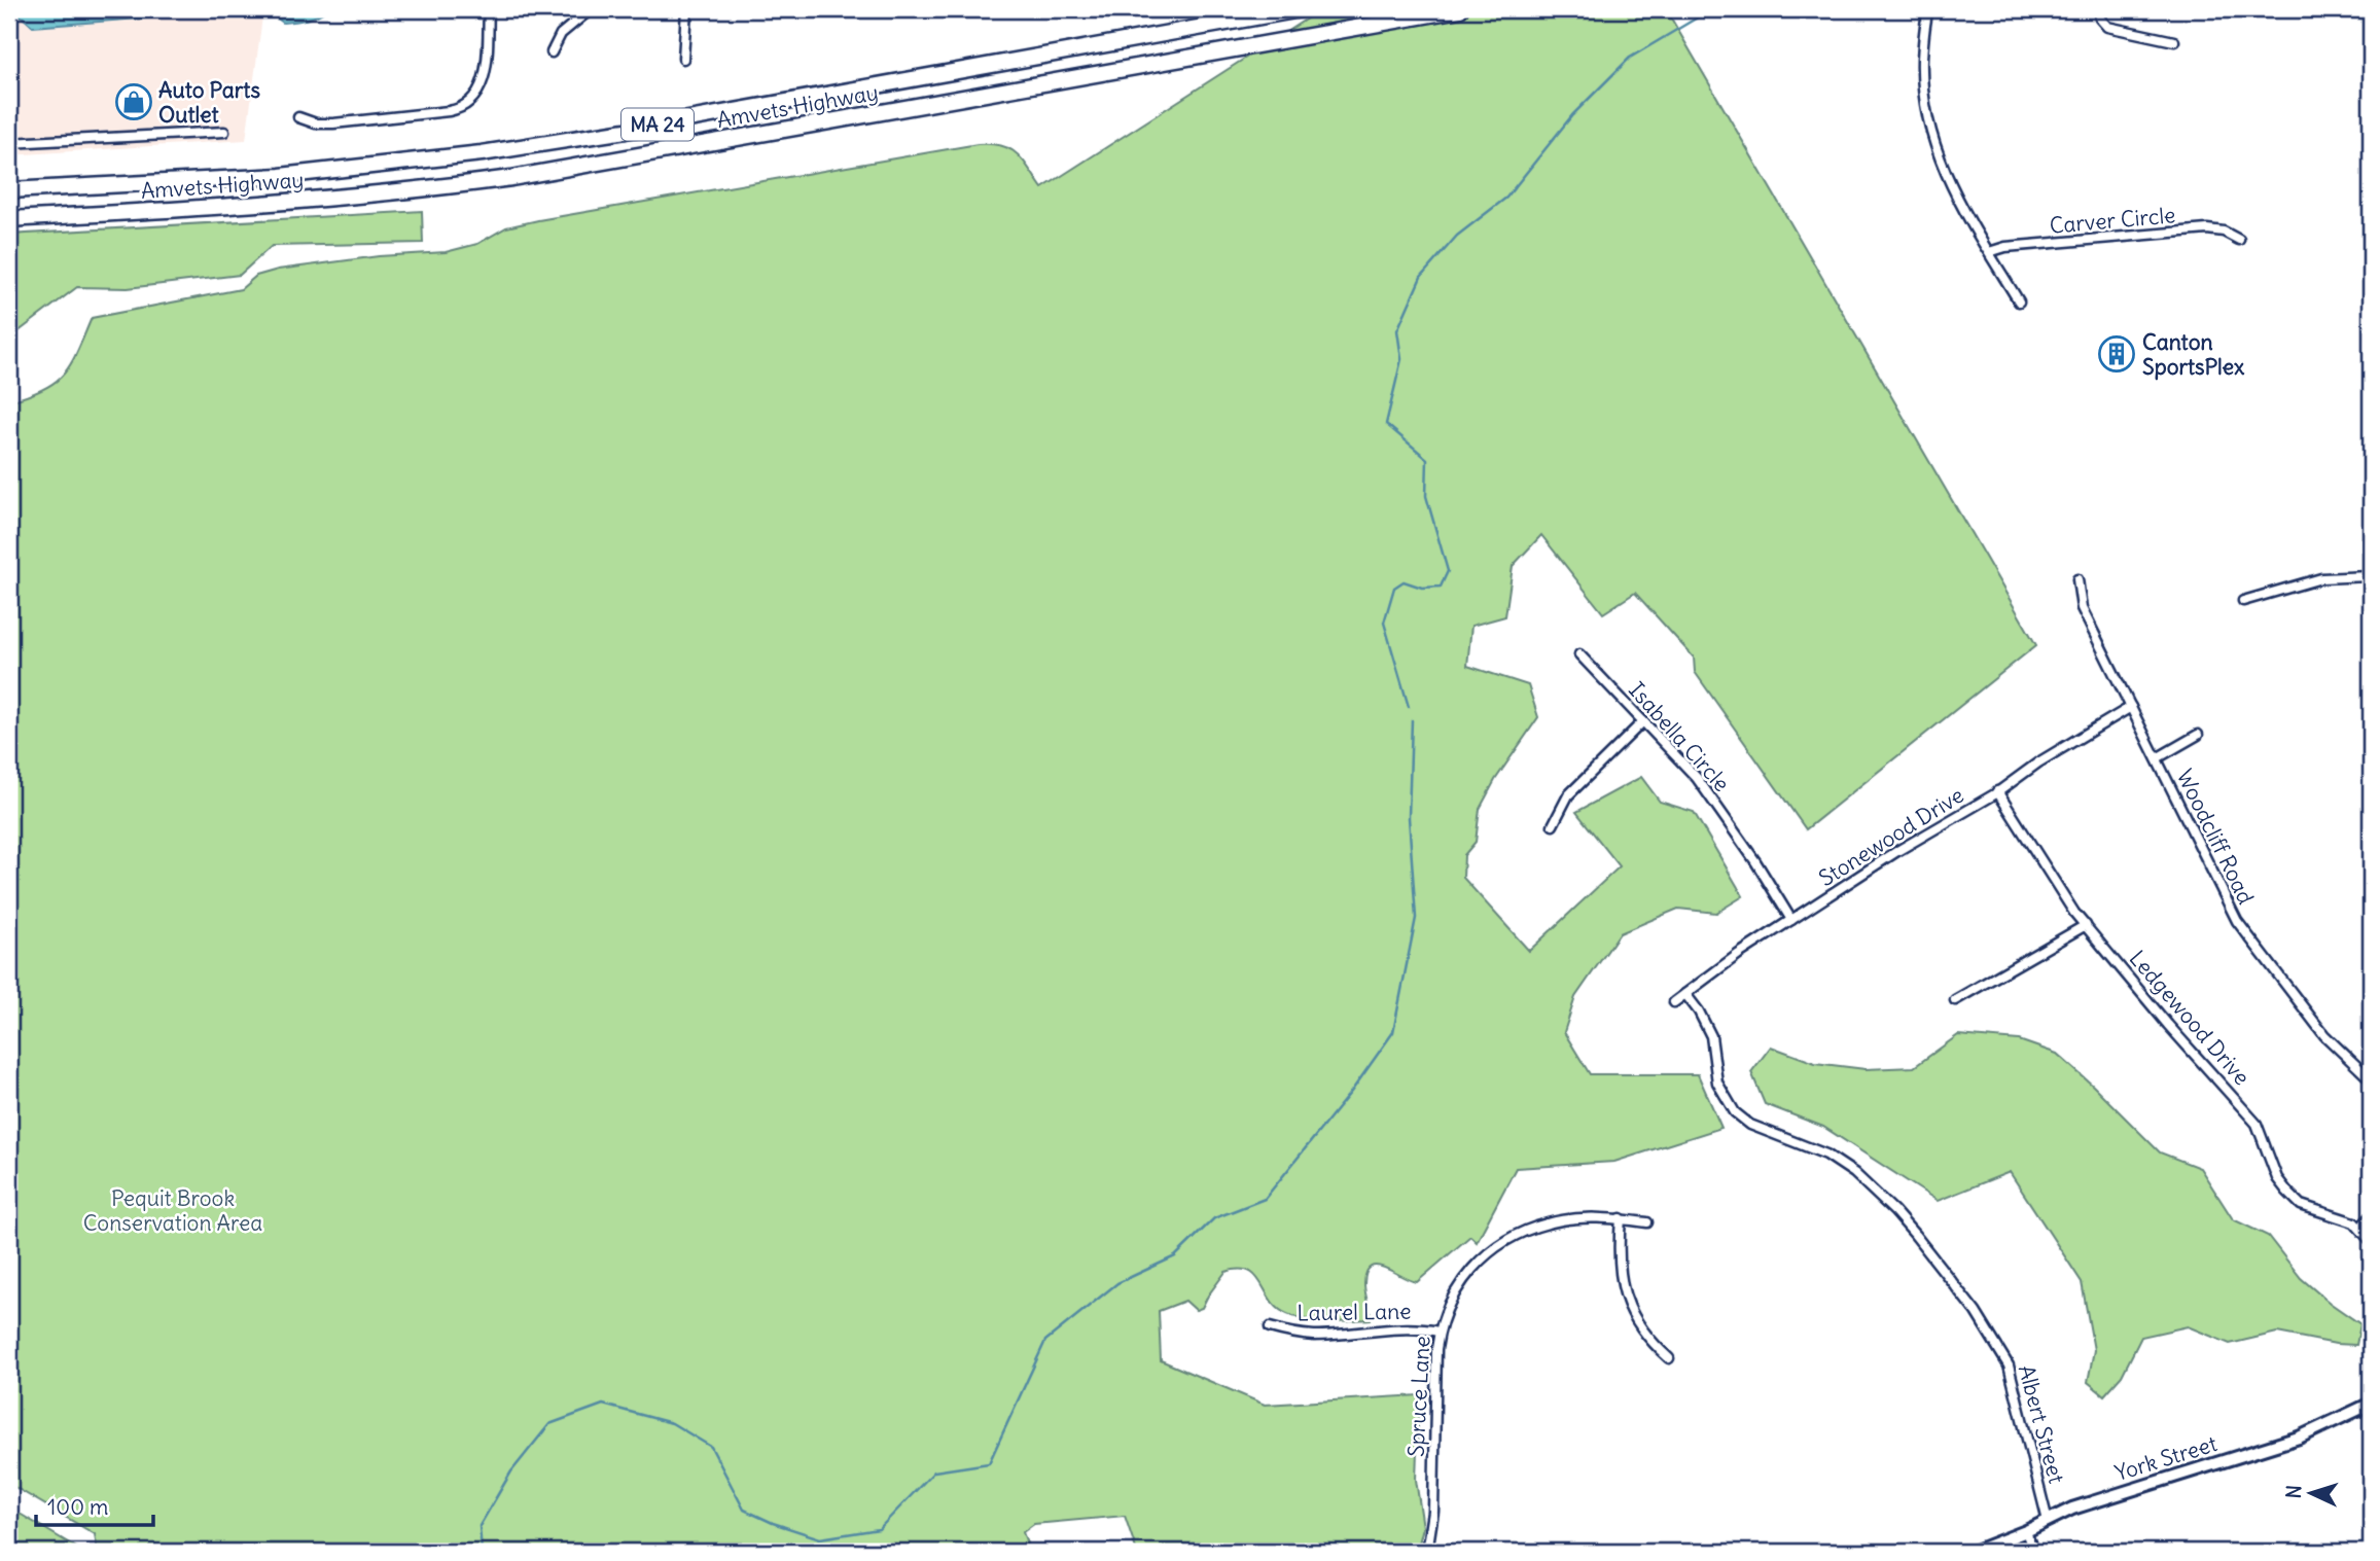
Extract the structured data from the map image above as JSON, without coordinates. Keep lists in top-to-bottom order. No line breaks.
{"streets":{"highway":["Amvets Highway","MA 24"],"street":["Carver Circle","Isabella Circle","Stonewood Drive","Woodcliff Road","Ledgewood Drive","Laurel Lane","Spruce Lane","Albert Street","York Street"]},"crossings":[["Isabella Circle","Stonewood Drive"],["Stonewood Drive","Woodcliff Road"],["Stonewood Drive","Ledgewood Drive"],["Stonewood Drive","Albert Street"],["Laurel Lane","Spruce Lane"],["Albert Street","York Street"]],"parks":["Pequit Brook Conservation Area"],"places":{"shop":["Auto Parts Outlet"],"building":["Canton SportsPlex"]},"scale_bar":"100 m","north":"left"}
